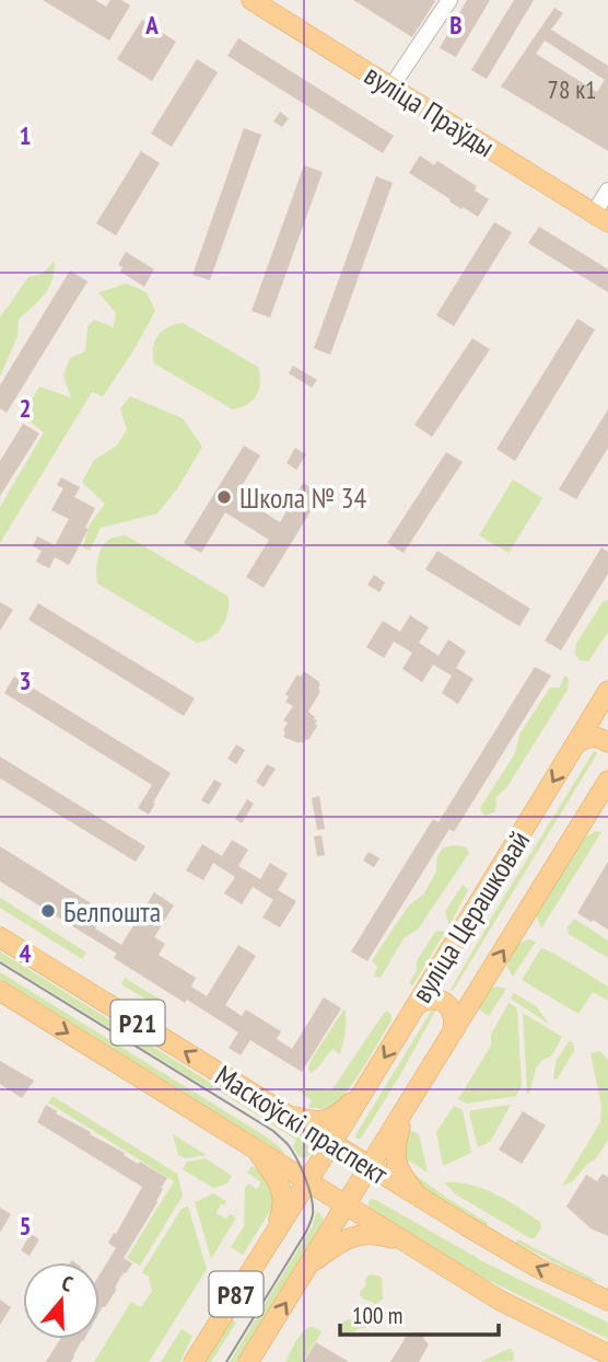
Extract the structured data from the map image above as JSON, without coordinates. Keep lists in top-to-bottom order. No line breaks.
{"streets":{"main road":["вуліца Праўды","вуліца Церашковай","Р21","Маскоўскі праспект","Р87"]},"crossings":[["вуліца Церашковай","Маскоўскі праспект"],["вуліца Церашковай","Р87"],["Маскоўскі праспект","Р87"]],"places":["Школа № 34","Белпошта"],"house_numbers":["78 к1"],"scale_bar":"100 m","north":"top","grid":{"columns":["A","B"],"rows":["1","2","3","4","5"]}}
